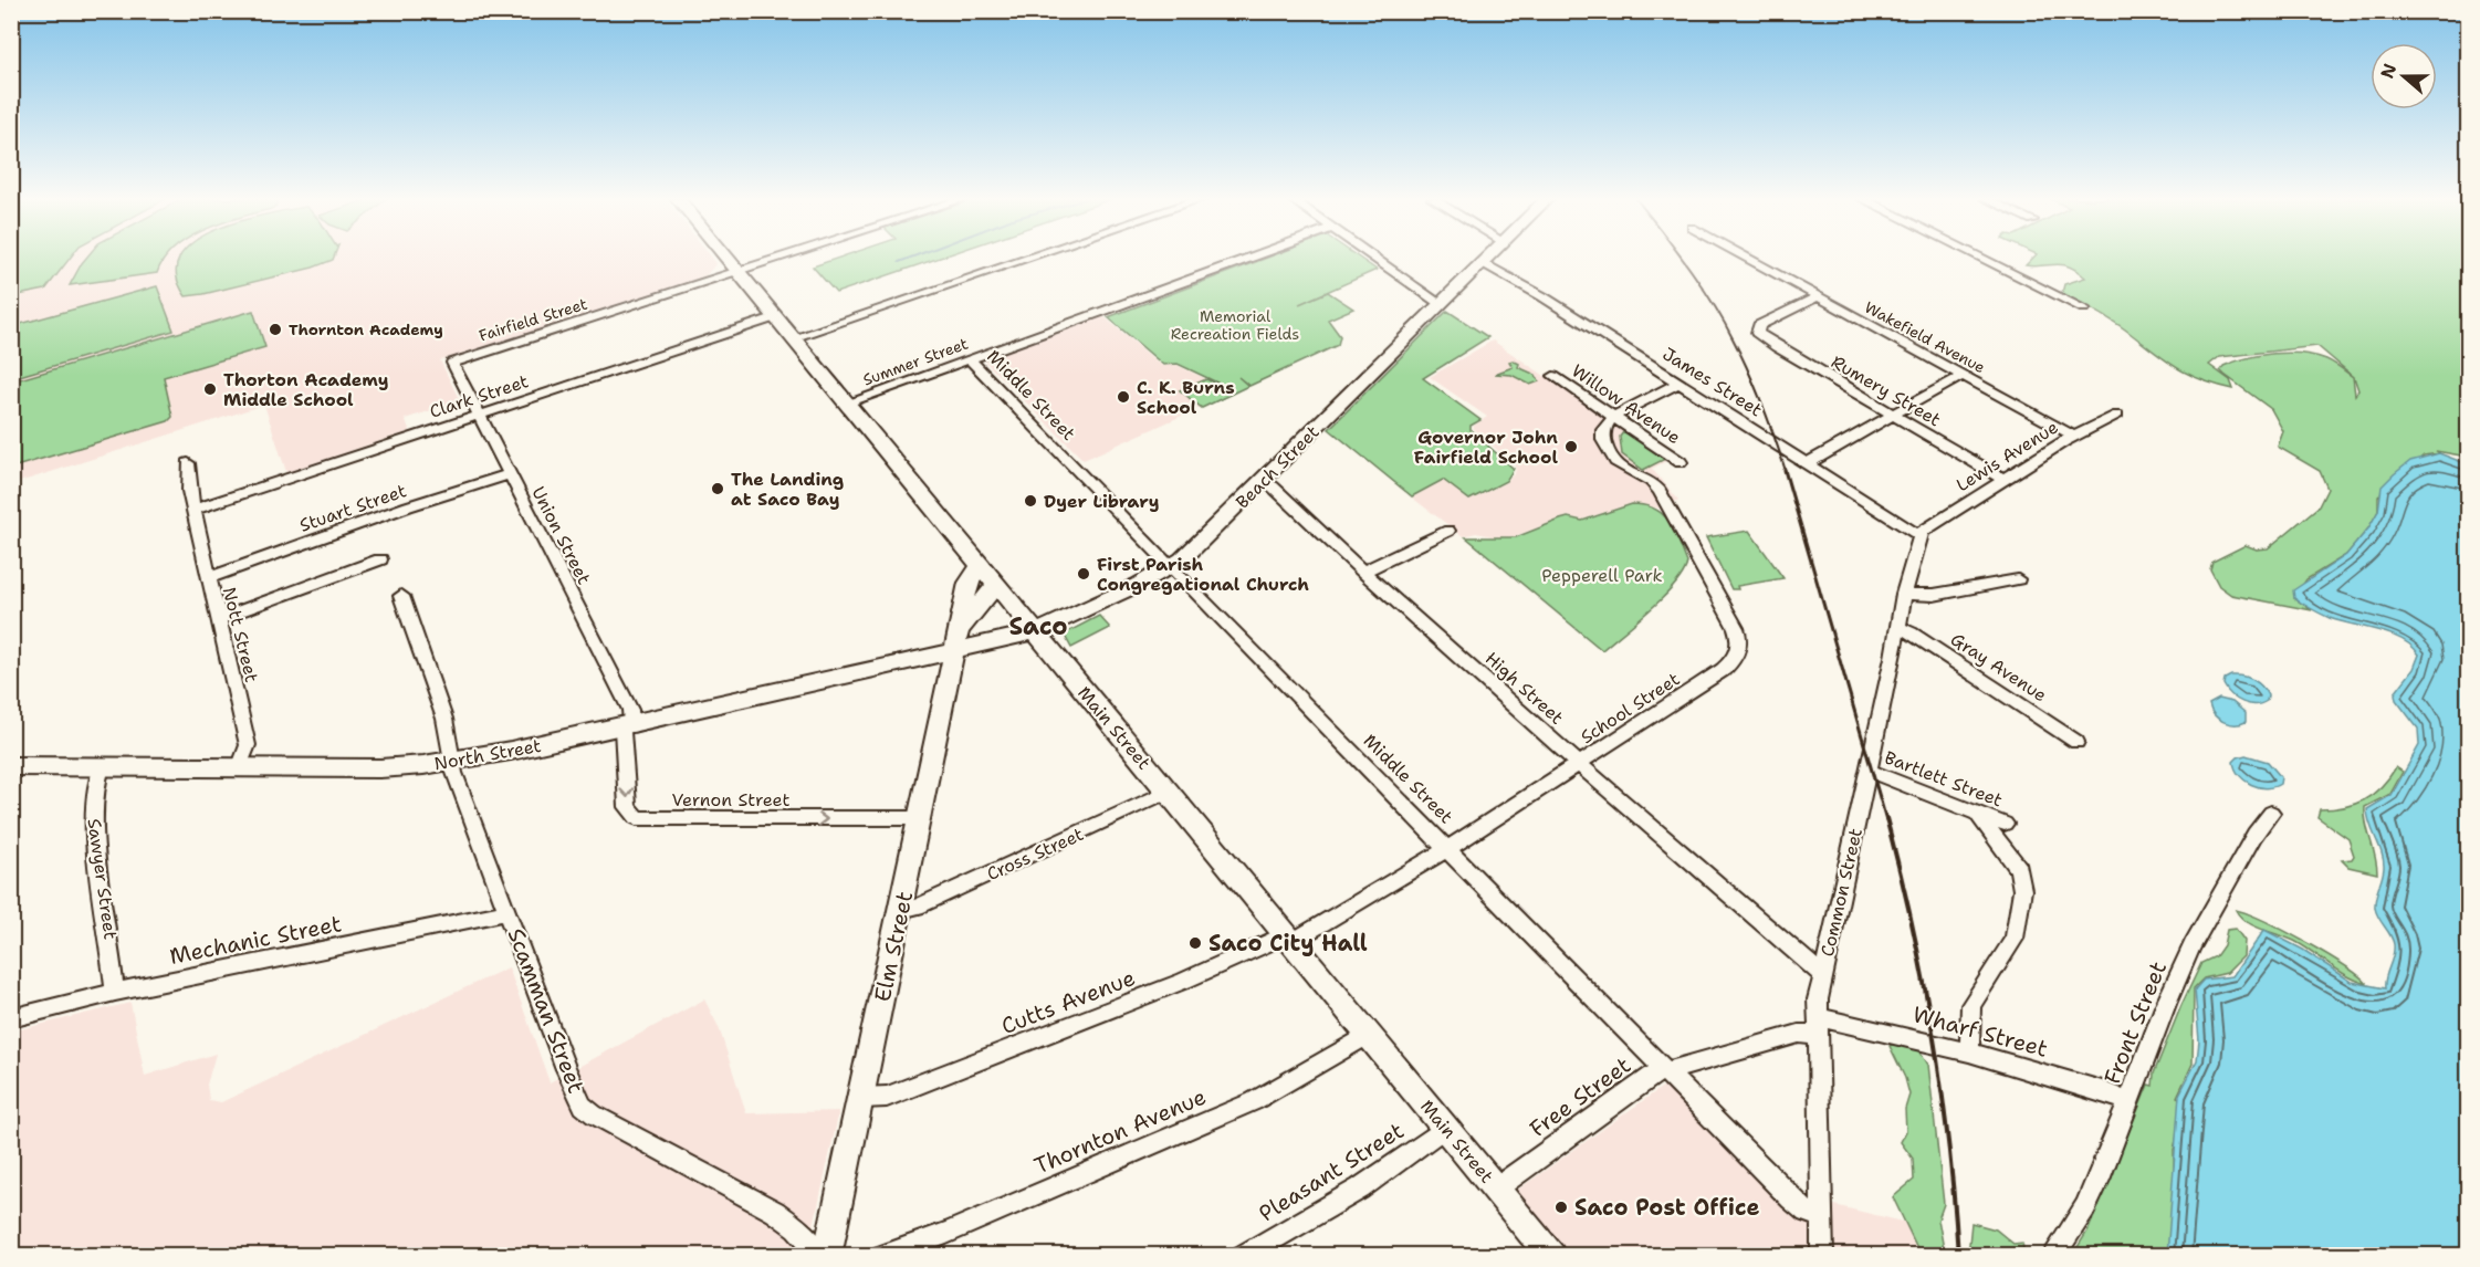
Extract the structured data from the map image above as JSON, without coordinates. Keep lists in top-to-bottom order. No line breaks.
{"streets":{"main road":["Beach Street","Main Street","North Street","Elm Street"],"street":["Fairfield Street","Wakefield Avenue","Summer Street","James Street","Rumery Street","Middle Street","Clark Street","Willow Avenue","Lewis Avenue","Stuart Street","Union Street","Nott Street","Gray Avenue","High Street","School Street","Bartlett Street","Vernon Street","Cross Street","Sawyer Street","Common Street","Mechanic Street","Cutts Avenue","Scamman Street","Front Street","Wharf Street","Free Street","Thornton Avenue","Pleasant Street"]},"crossings":[["Fairfield Street","Union Street"],["Fairfield Street","Main Street"],["Wakefield Avenue","Rumery Street"],["Wakefield Avenue","Lewis Avenue"],["Summer Street","Middle Street"],["Summer Street","Main Street"],["James Street","Lewis Avenue"],["James Street","Beach Street"],["James Street","Common Street"],["Rumery Street","Lewis Avenue"],["Middle Street","Beach Street"],["Middle Street","School Street"],["Middle Street","Common Street"],["Middle Street","Free Street"],["Clark Street","Union Street"],["Clark Street","Nott Street"],["Clark Street","Main Street"],["Willow Avenue","School Street"],["Lewis Avenue","Common Street"],["Beach Street","High Street"],["Beach Street","Main Street"],["Beach Street","North Street"],["Beach Street","Elm Street"],["Stuart Street","Union Street"],["Stuart Street","Nott Street"],["Union Street","North Street"],["Union Street","Vernon Street"],["Nott Street","North Street"],["Gray Avenue","Common Street"],["High Street","School Street"],["High Street","Common Street"],["School Street","Main Street"],["School Street","Cutts Avenue"],["Main Street","Cross Street"],["Main Street","Elm Street"],["Main Street","Cutts Avenue"],["Main Street","Free Street"],["Main Street","Thornton Avenue"],["Main Street","Pleasant Street"],["North Street","Vernon Street"],["North Street","Sawyer Street"],["North Street","Elm Street"],["North Street","Scamman Street"],["Bartlett Street","Common Street"],["Vernon Street","Elm Street"],["Cross Street","Elm Street"],["Sawyer Street","Mechanic Street"],["Common Street","Wharf Street"],["Common Street","Free Street"],["Mechanic Street","Scamman Street"],["Elm Street","Cutts Avenue"],["Front Street","Wharf Street"],["Wharf Street","Free Street"]],"one_way":["Vernon Street"],"districts":["Saco"],"parks":["Memorial Recreation Fields","Pepperell Park"],"places":["Thornton Academy","Thorton Academy Middle School","C. K. Burns School","Governor John Fairfield School","The Landing at Saco Bay","Dyer Library","First Parish Congregational Church","Saco City Hall","Saco Post Office"],"north":"left"}
